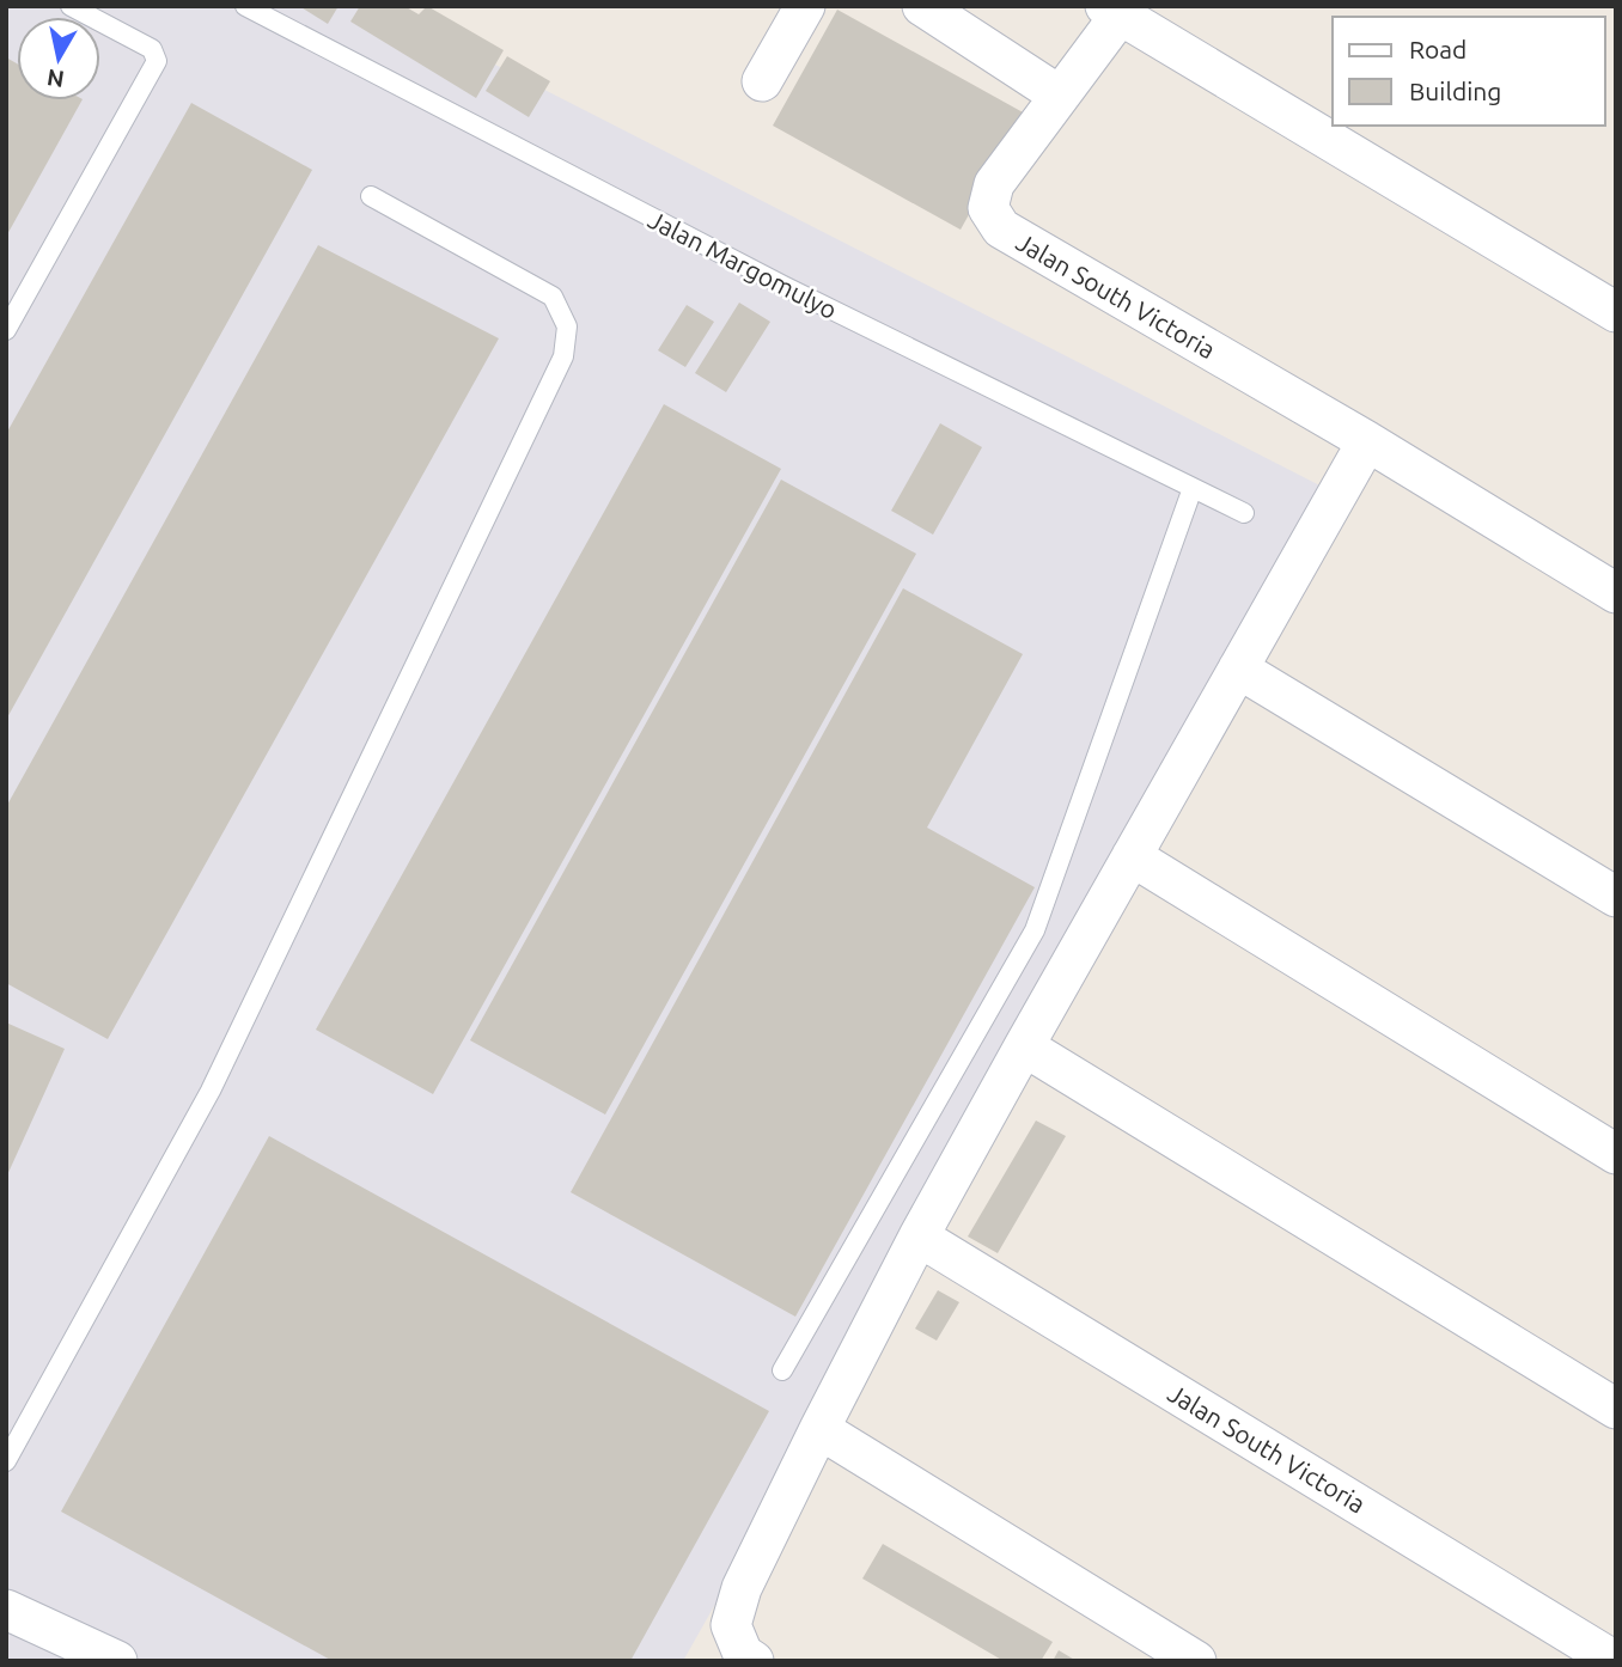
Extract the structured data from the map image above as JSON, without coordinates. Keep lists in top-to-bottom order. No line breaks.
{"streets":{"street":["Jalan South Victoria"],"lane":["Jalan Margomulyo"]},"legend":["Road","Building"],"north":"bottom"}
